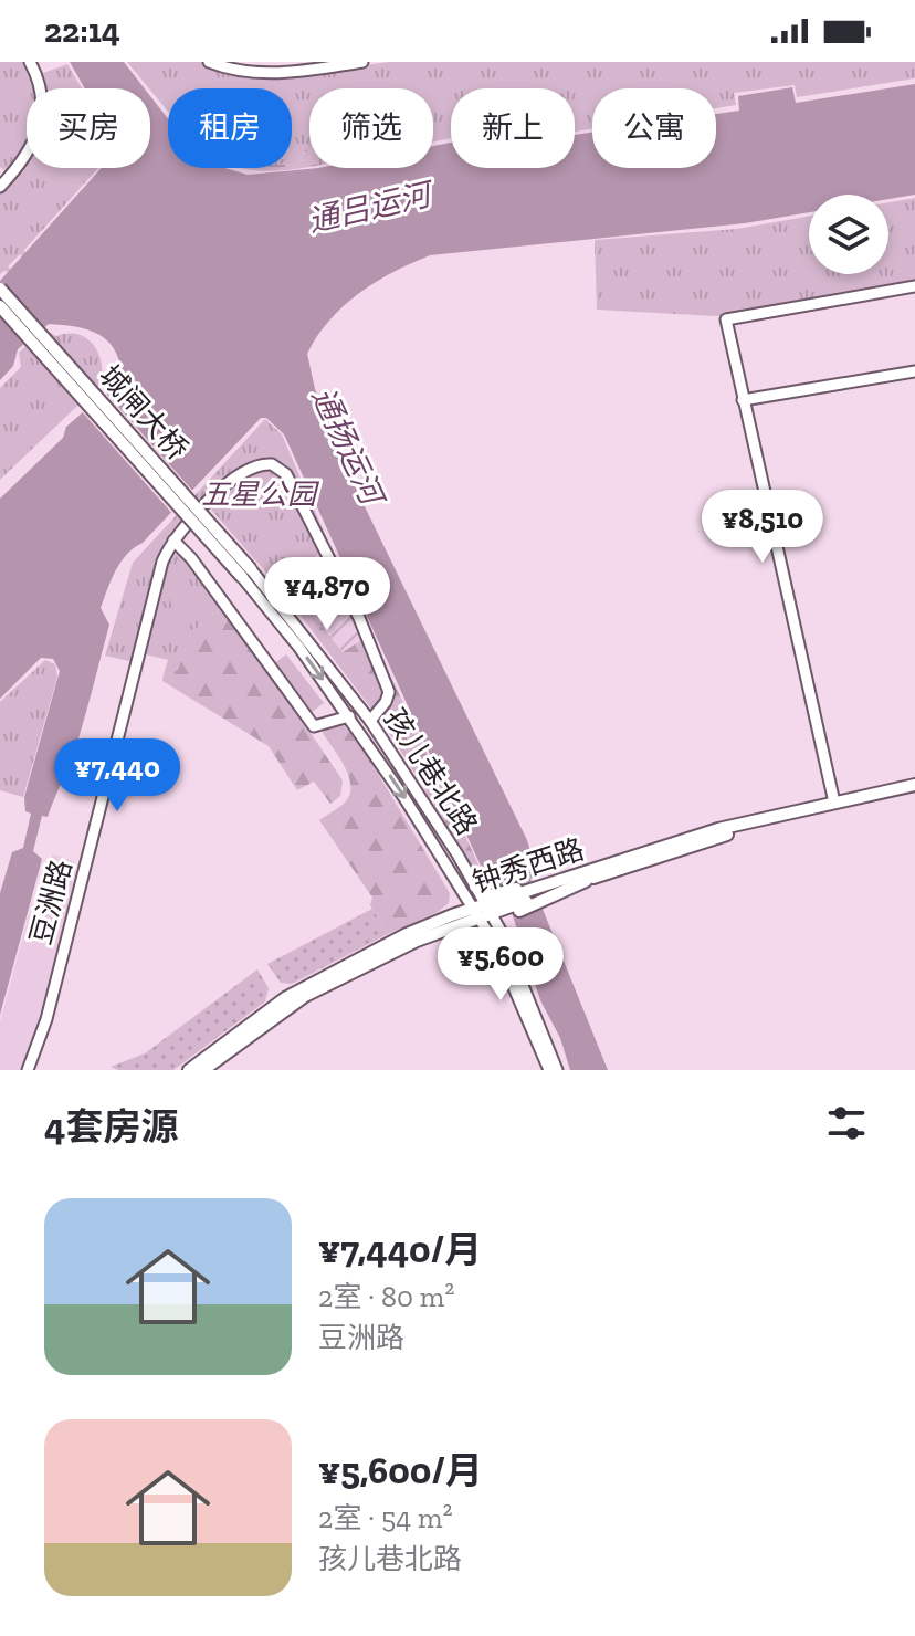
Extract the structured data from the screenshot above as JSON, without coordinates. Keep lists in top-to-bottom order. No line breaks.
{"streets":{"main road":["城闸大桥","钟秀西路"],"street":["孩儿巷北路","豆洲路"]},"crossings":[["城闸大桥","孩儿巷北路"],["孩儿巷北路","钟秀西路"]],"water":["通吕运河","通扬运河"],"parks":["五星公园"],"page":{"status":"22:14","chip":["买房","租房","筛选","新上","公寓"],"price":["¥8,510","¥4,870","¥7,440","¥5,600"],"heading":"4套房源","list":[{"name":"¥7,440/月","note":"2室 · 80 m² · 豆洲路"},{"name":"¥5,600/月","note":"2室 · 54 m² · 孩儿巷北路"}]}}
